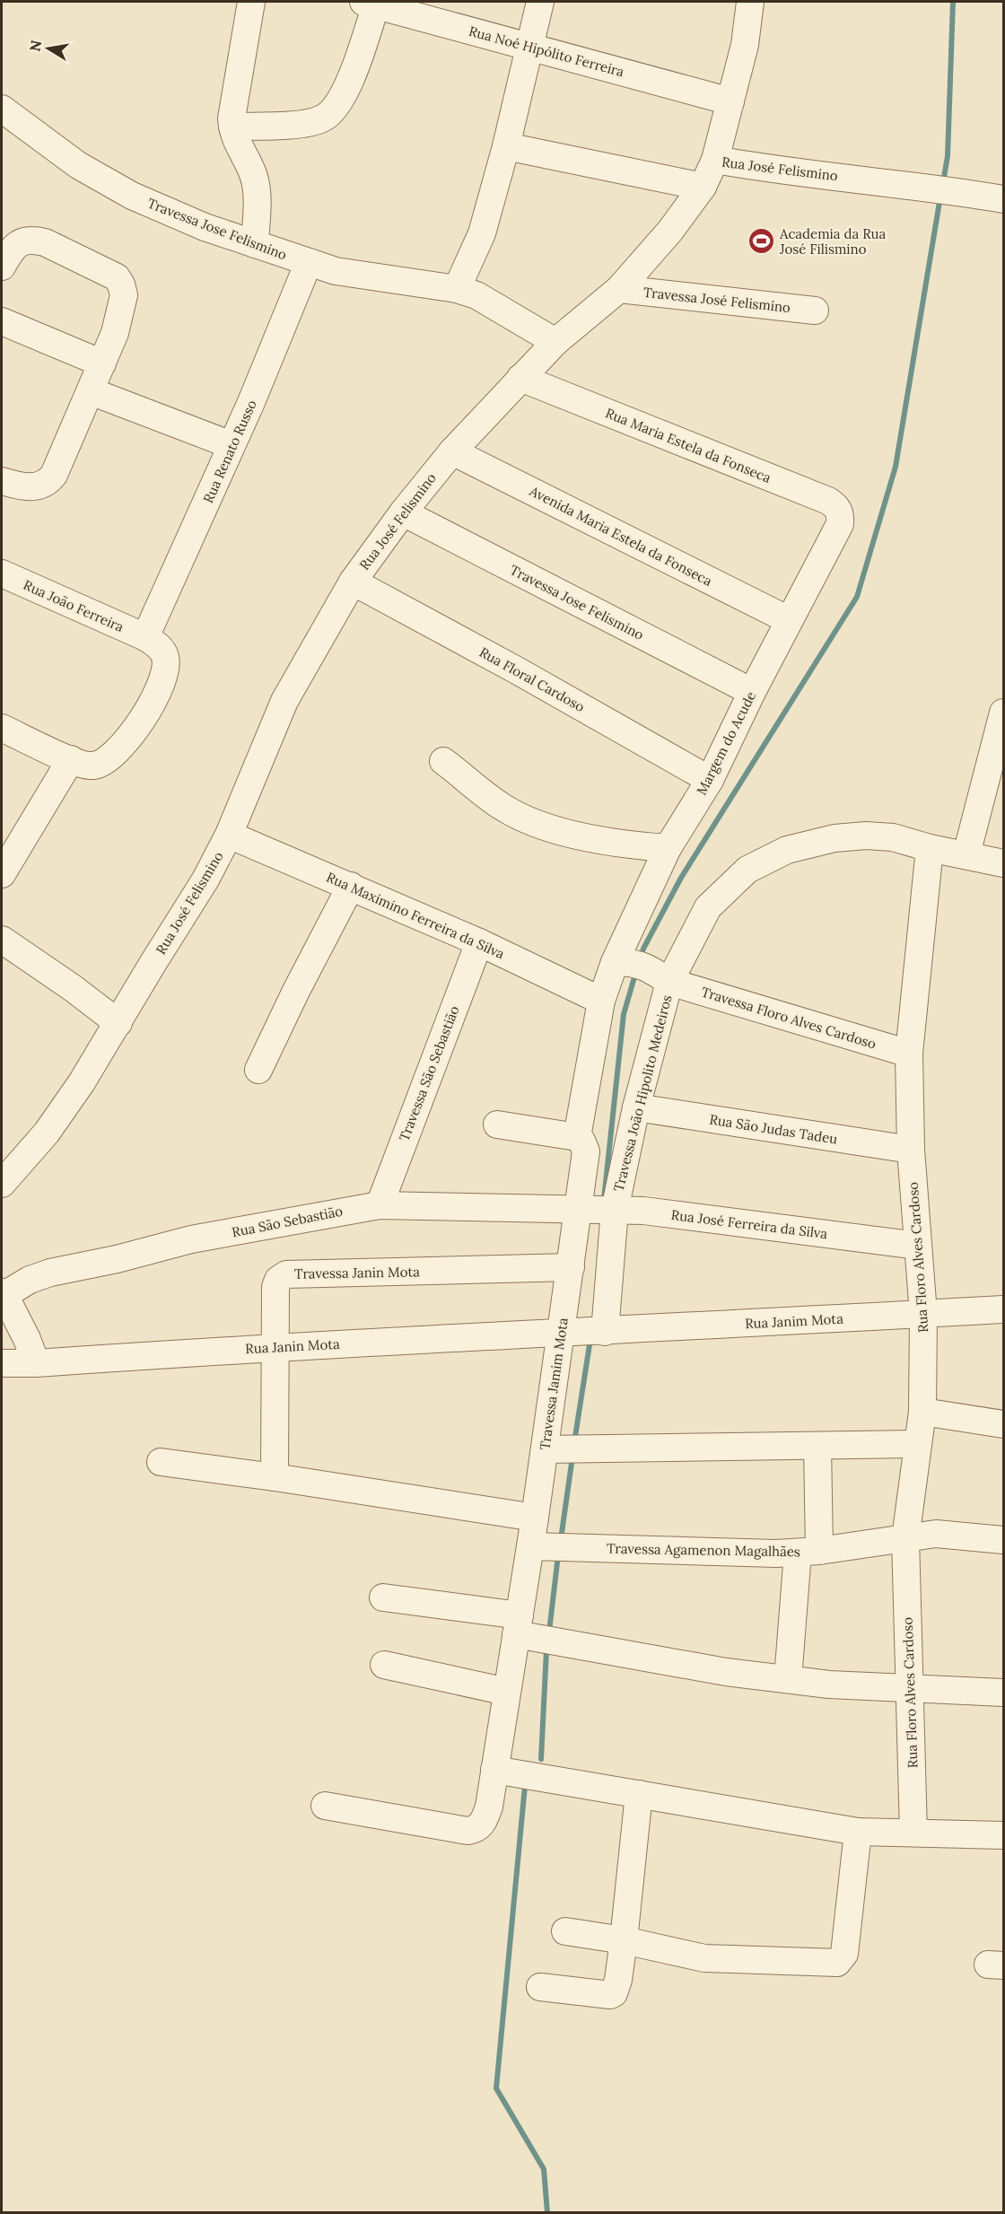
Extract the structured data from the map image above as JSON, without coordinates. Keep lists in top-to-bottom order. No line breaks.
{"streets":{"street":["Rua Noé Hipólito Ferreira","Rua José Felismino","Travessa Jose Felismino","Travessa José Felismino","Rua Maria Estela da Fonseca","Rua Renato Russo","Avenida Maria Estela da Fonseca","Rua João Ferreira","Rua Floral Cardoso","Margem do Acude","Rua Maximino Ferreira da Silva","Travessa Floro Alves Cardoso","Travessa São Sebastião","Travessa João Hipolito Medeiros","Rua São Judas Tadeu","Rua São Sebastião","Rua José Ferreira da Silva","Rua Floro Alves Cardoso","Travessa Janin Mota","Rua Janim Mota","Rua Janin Mota","Travessa Jamim Mota","Travessa Agamenon Magalhães"]},"crossings":[["Rua José Felismino","Travessa Jose Felismino"],["Rua José Felismino","Travessa José Felismino"],["Rua José Felismino","Rua Maria Estela da Fonseca"],["Rua José Felismino","Avenida Maria Estela da Fonseca"],["Rua José Felismino","Rua Floral Cardoso"],["Rua José Felismino","Rua Maximino Ferreira da Silva"],["Travessa Jose Felismino","Rua Renato Russo"],["Travessa Jose Felismino","Margem do Acude"],["Rua Maria Estela da Fonseca","Margem do Acude"],["Rua Renato Russo","Rua João Ferreira"],["Avenida Maria Estela da Fonseca","Margem do Acude"],["Rua Floral Cardoso","Margem do Acude"],["Margem do Acude","Rua Maximino Ferreira da Silva"],["Margem do Acude","Travessa Floro Alves Cardoso"],["Rua Maximino Ferreira da Silva","Travessa São Sebastião"],["Travessa Floro Alves Cardoso","Travessa João Hipolito Medeiros"],["Travessa Floro Alves Cardoso","Rua Floro Alves Cardoso"],["Travessa São Sebastião","Rua São Sebastião"],["Travessa João Hipolito Medeiros","Rua São Judas Tadeu"],["Travessa João Hipolito Medeiros","Rua José Ferreira da Silva"],["Travessa João Hipolito Medeiros","Rua Floro Alves Cardoso"],["Travessa João Hipolito Medeiros","Rua Janim Mota"],["Travessa João Hipolito Medeiros","Rua Janin Mota"],["Travessa João Hipolito Medeiros","Travessa Jamim Mota"],["Rua São Judas Tadeu","Rua Floro Alves Cardoso"],["Rua São Sebastião","Rua José Ferreira da Silva"],["Rua São Sebastião","Travessa Jamim Mota"],["Rua José Ferreira da Silva","Rua Floro Alves Cardoso"],["Rua José Ferreira da Silva","Travessa Jamim Mota"],["Rua Floro Alves Cardoso","Rua Janim Mota"],["Rua Floro Alves Cardoso","Travessa Agamenon Magalhães"],["Travessa Janin Mota","Rua Janin Mota"],["Travessa Janin Mota","Travessa Jamim Mota"],["Rua Janim Mota","Rua Janin Mota"],["Rua Janim Mota","Travessa Jamim Mota"],["Rua Janin Mota","Travessa Jamim Mota"],["Travessa Jamim Mota","Travessa Agamenon Magalhães"]],"places":{"sports":["Academia da Rua José Filismino"]},"north":"left"}
